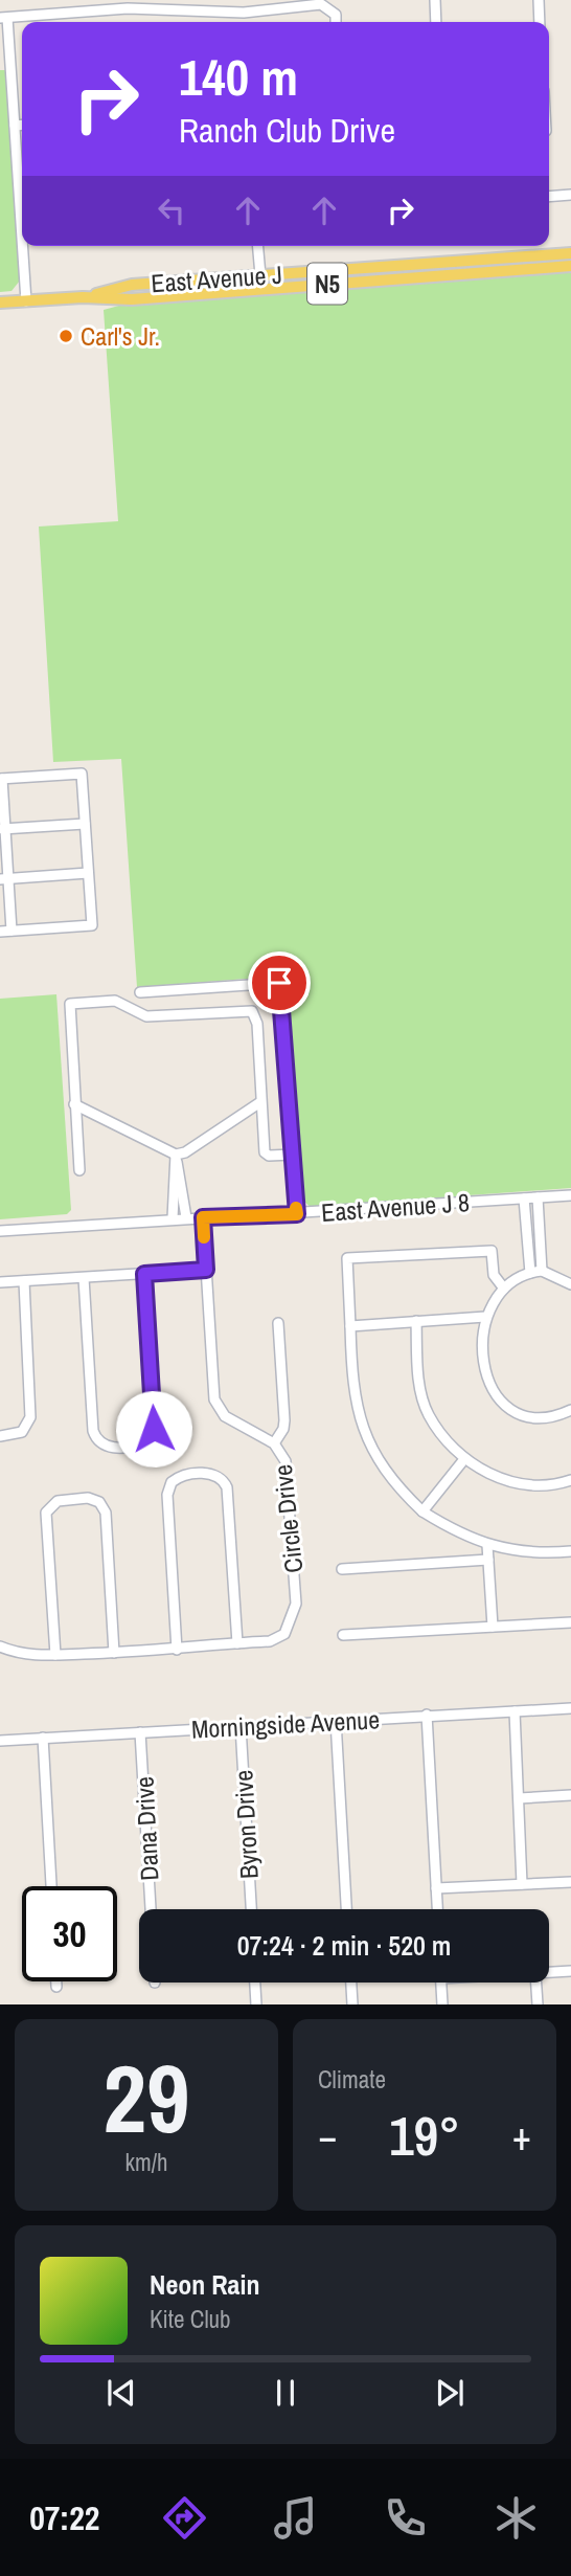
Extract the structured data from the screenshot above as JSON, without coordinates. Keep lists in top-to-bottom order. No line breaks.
{"streets":{"main road":["East Avenue J","N5"],"street":["East Avenue J 8","Circle Drive","Morningside Avenue","Byron Drive","Dana Drive"]},"crossings":[["East Avenue J 8","Circle Drive"],["Morningside Avenue","Byron Drive"],["Morningside Avenue","Dana Drive"]],"places":["Carl's Jr."],"page":{"turn":["140 m","Ranch Club Drive"],"limit":"30","trip":"07:24 · 2 min · 520 m","tile":[["29","km/h"],"Climate"],"heat":["−","19°","+"],"song":["Neon Rain","Kite Club"],"tabs":"07:22"}}
